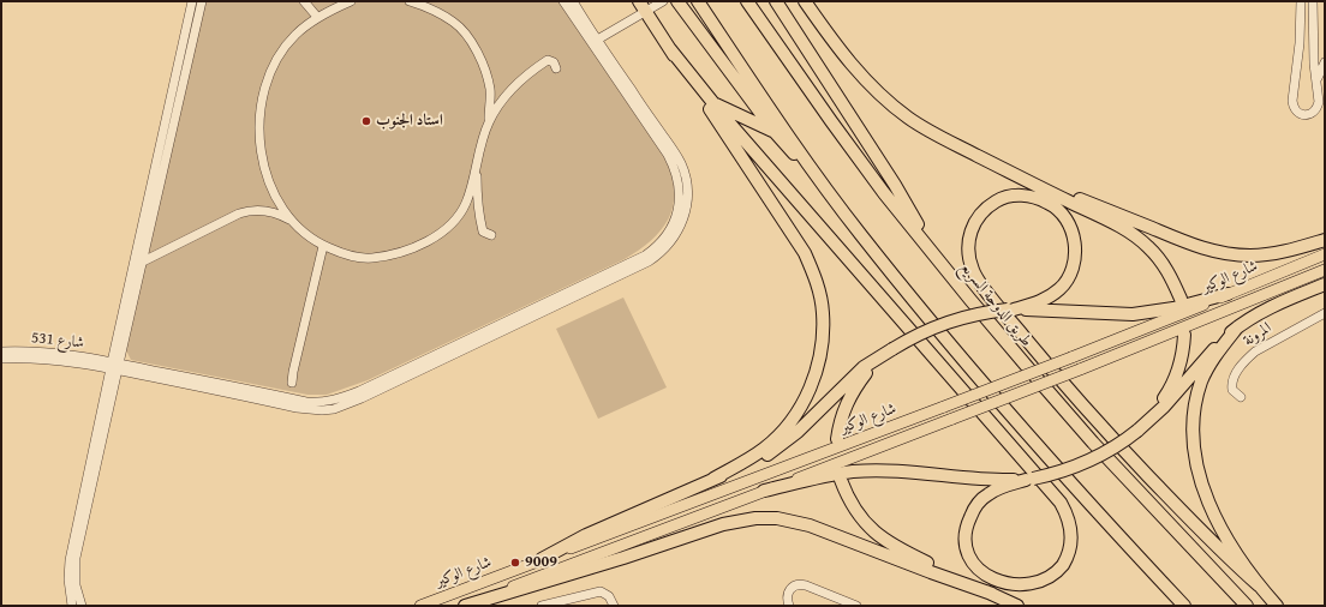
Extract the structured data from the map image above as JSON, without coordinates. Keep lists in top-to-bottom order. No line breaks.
{"streets":{"highway":["طريق الدوحة السريع"],"main road":["شارع الوكير"],"street":["المرونة","شارع 531"]},"places":["استاد الجنوب","9009"]}
